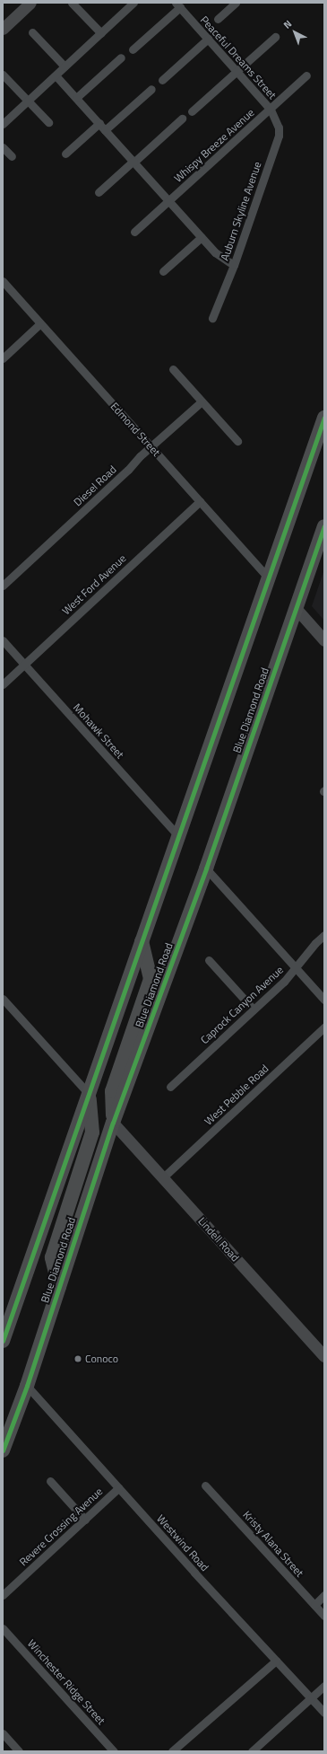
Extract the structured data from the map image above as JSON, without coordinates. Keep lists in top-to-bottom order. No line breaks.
{"streets":{"highway":["Blue Diamond Road"],"street":["Peaceful Dreams Street","Whispy Breeze Avenue","Auburn Skyline Avenue","Edmond Street","Diesel Road","West Ford Avenue","Mohawk Street","Caprock Canyon Avenue","West Pebble Road","Lindell Road","Revere Crossing Avenue","Westwind Road","Kristy Alana Street","Winchester Ridge Street"]},"crossings":[["Peaceful Dreams Street","Whispy Breeze Avenue"],["Peaceful Dreams Street","Auburn Skyline Avenue"],["Whispy Breeze Avenue","Auburn Skyline Avenue"],["Edmond Street","Diesel Road"],["Edmond Street","West Ford Avenue"],["West Ford Avenue","Mohawk Street"],["Blue Diamond Road","Lindell Road"],["Blue Diamond Road","Westwind Road"],["West Pebble Road","Lindell Road"],["Revere Crossing Avenue","Westwind Road"]],"places":["Conoco"],"north":"top left"}
